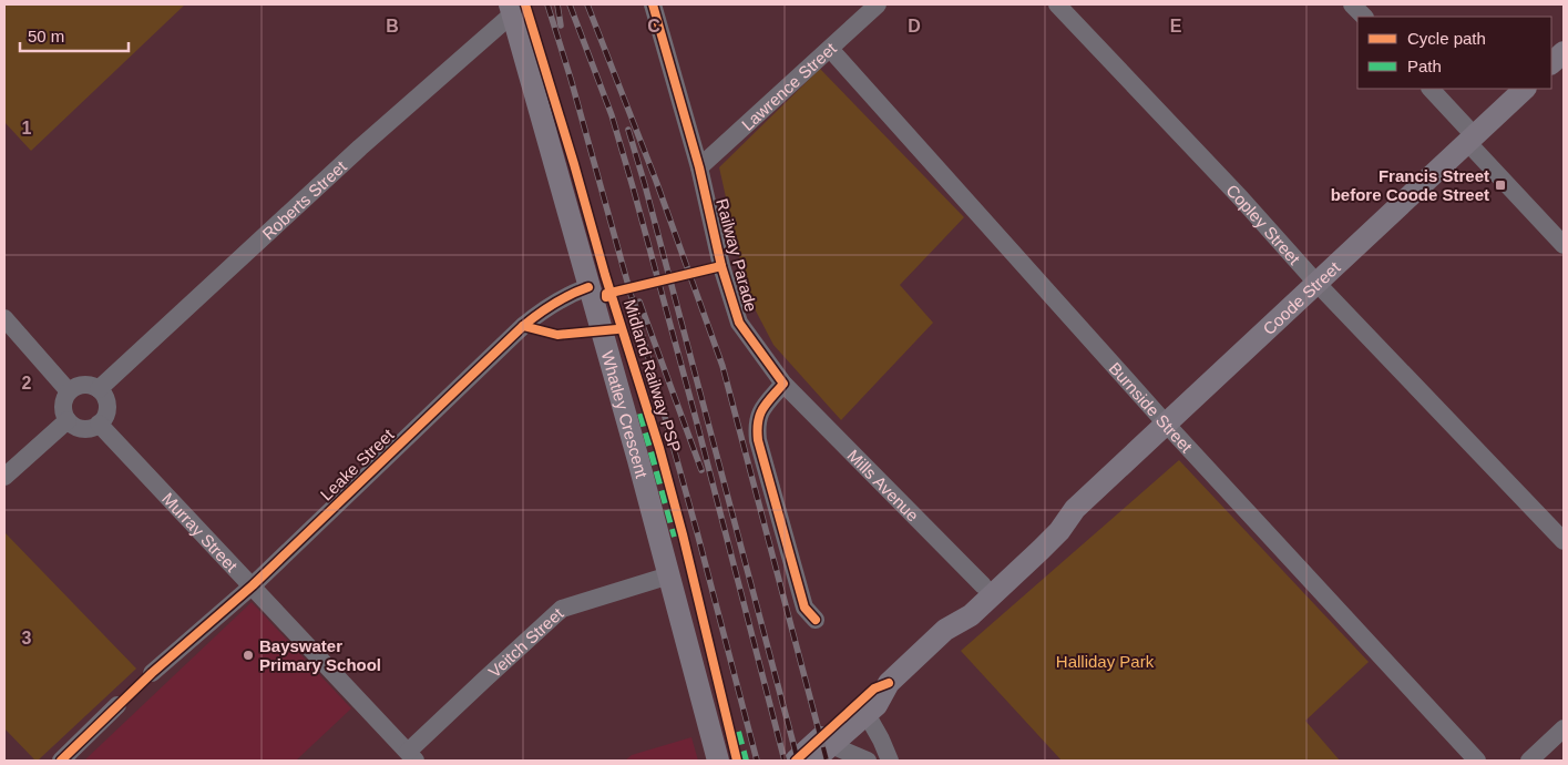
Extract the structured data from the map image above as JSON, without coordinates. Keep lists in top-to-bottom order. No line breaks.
{"streets":{"main road":["Coode Street","Whatley Crescent"],"street":["Lawrence Street","Roberts Street","Copley Street","Railway Parade","Burnside Street","Leake Street","Mills Avenue","Murray Street","Veitch Street"],"cycle path":["Midland Railway PSP"]},"crossings":[["Lawrence Street","Railway Parade"],["Lawrence Street","Burnside Street"],["Roberts Street","Whatley Crescent"],["Roberts Street","Murray Street"],["Copley Street","Coode Street"],["Railway Parade","Mills Avenue"],["Coode Street","Burnside Street"],["Coode Street","Mills Avenue"],["Whatley Crescent","Leake Street"],["Whatley Crescent","Veitch Street"],["Leake Street","Murray Street"],["Murray Street","Veitch Street"]],"parks":["Halliday Park"],"places":{"transit":["Francis Street before Coode Street"],"other":["Bayswater Primary School"]},"legend":["Cycle path","Path"],"scale_bar":"50 m","grid":{"columns":["B","C","D","E"],"rows":["1","2","3"]}}
